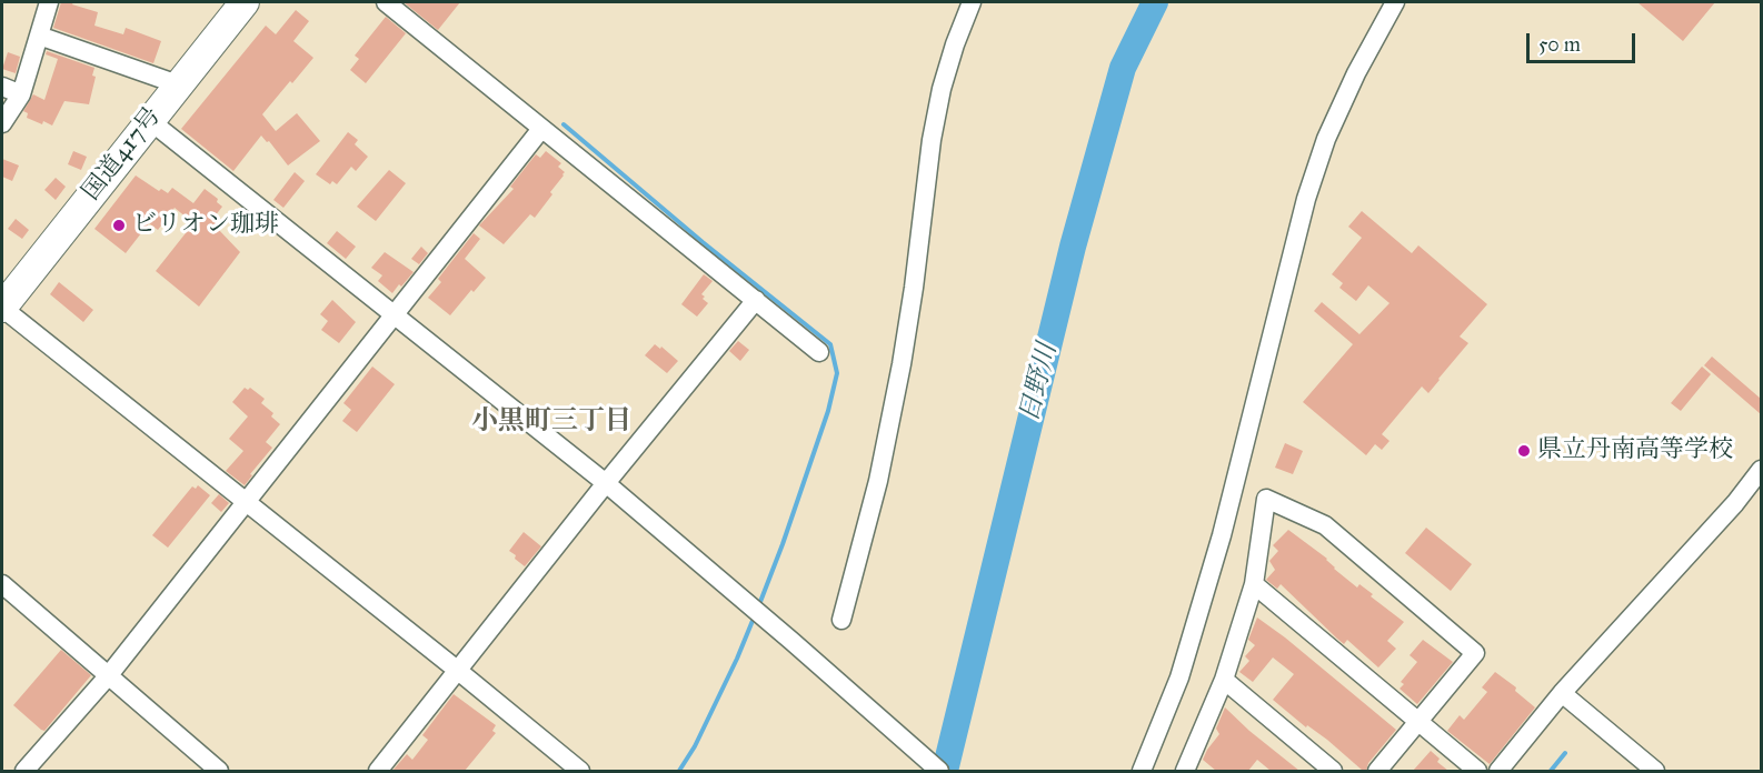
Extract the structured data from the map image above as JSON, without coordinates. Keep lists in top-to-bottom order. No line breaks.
{"streets":{"highway":["国道417号"]},"districts":["小黒町三丁目"],"water":["日野川"],"places":["ビリオン珈琲","県立丹南高等学校"],"scale_bar":"50 m"}
